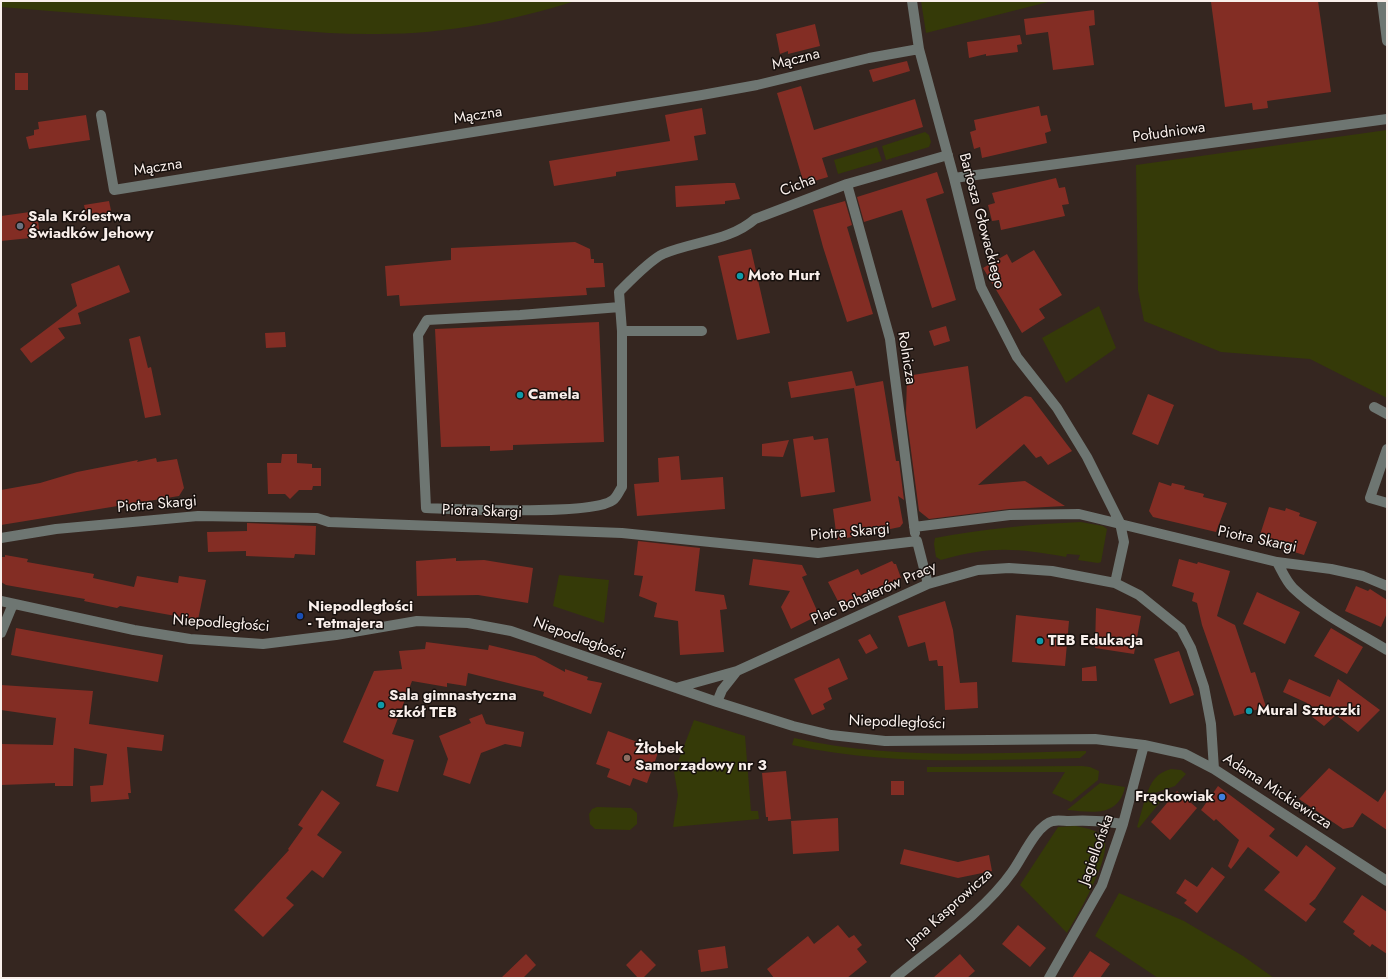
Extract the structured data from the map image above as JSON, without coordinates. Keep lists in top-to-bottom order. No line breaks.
{"streets":{"street":["Mączna","Południowa","Cicha","Bartosza Głowackiego","Rolnicza","Piotra Skargi","Plac Bohaterów Pracy","Niepodległości","Adama Mickiewicza","Jagiellońska","Jana Kasprowicza"]},"crossings":[["Mączna","Bartosza Głowackiego"],["Południowa","Bartosza Głowackiego"],["Cicha","Bartosza Głowackiego"],["Cicha","Rolnicza"],["Bartosza Głowackiego","Piotra Skargi"],["Bartosza Głowackiego","Plac Bohaterów Pracy"],["Rolnicza","Piotra Skargi"],["Plac Bohaterów Pracy","Niepodległości"],["Plac Bohaterów Pracy","Adama Mickiewicza"],["Niepodległości","Adama Mickiewicza"],["Niepodległości","Jagiellońska"],["Adama Mickiewicza","Jagiellońska"],["Jagiellońska","Jana Kasprowicza"]],"places":["Sala Królestwa Świadków Jehowy","Moto Hurt","Camela","Niepodległości - Tetmajera","TEB Edukacja","Sala gimnastyczna szkół TEB","Mural Sztuczki","Żłobek Samorządowy nr 3","Frąckowiak"]}
